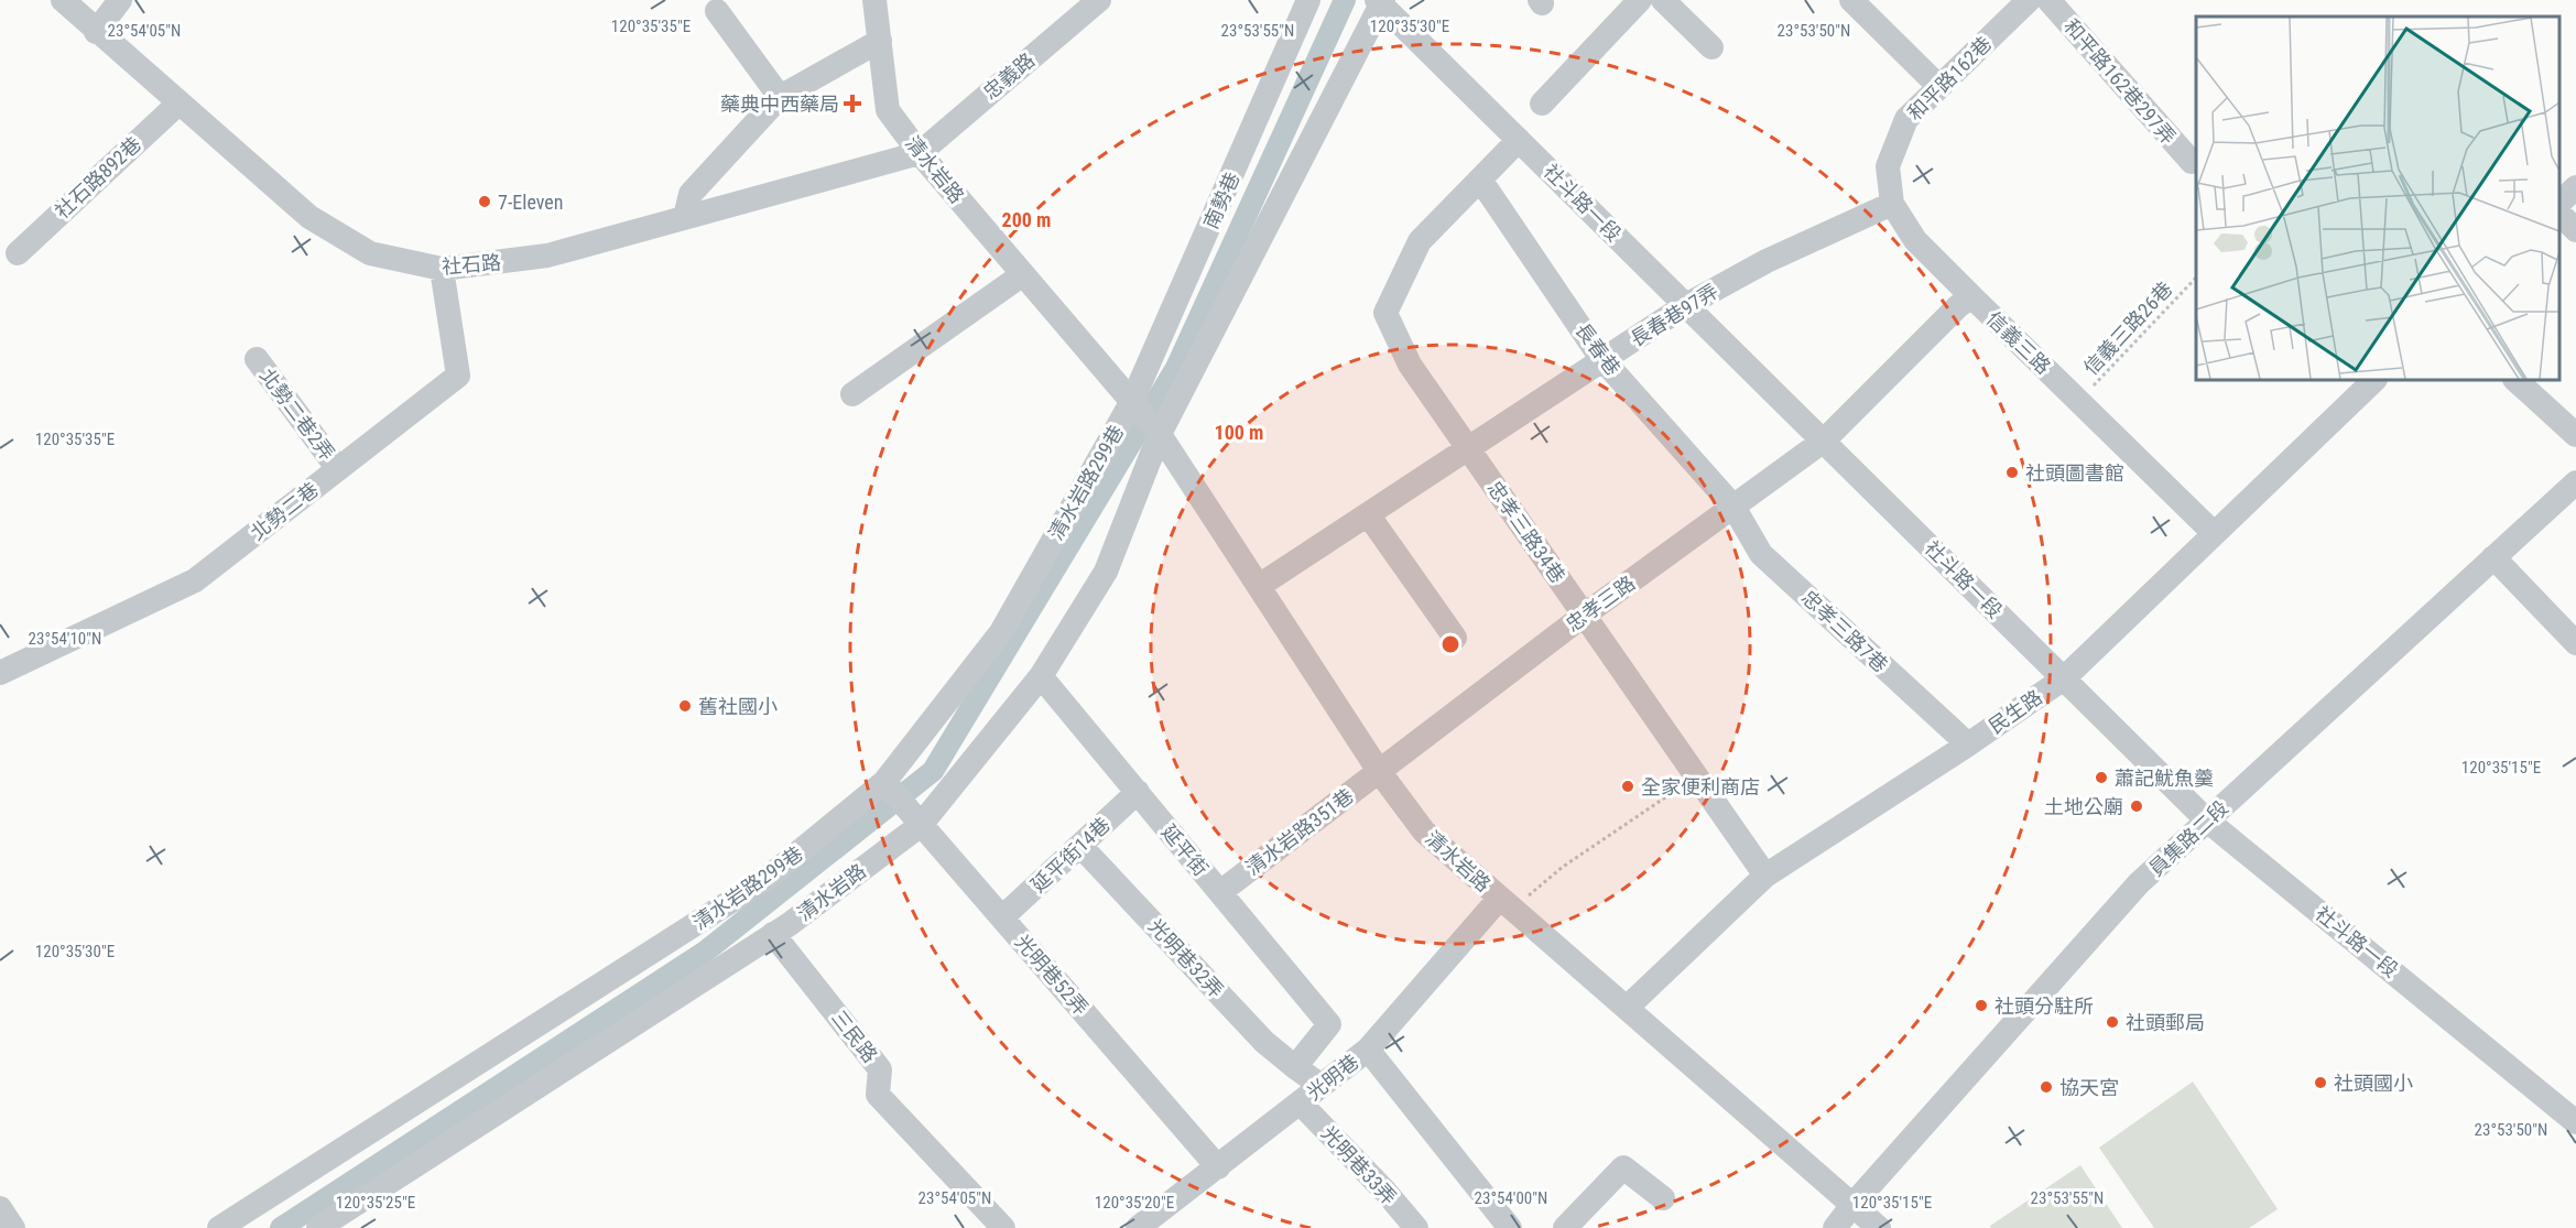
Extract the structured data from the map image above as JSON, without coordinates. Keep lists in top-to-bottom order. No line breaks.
{"streets":{"street":["忠義路","和平路162巷","和平路162巷297弄","清水岩路","社石路892巷","南勢巷","社斗路一段","社石路","長春巷97弄","信義三路","長春巷","北勢二巷2弄","清水岩路299巷","北勢二巷","忠孝三路34巷","忠孝三路","忠孝三路7巷","民生路","清水岩路351巷","員集路二段","延平街","延平街14巷","光明巷32弄","光明巷52弄","三民路","光明巷","光明巷33弄"],"path":["信義三路26巷"]},"crossings":[["忠義路","清水岩路"],["忠義路","社石路"],["和平路162巷","長春巷97弄"],["和平路162巷","信義三路"],["清水岩路","南勢巷"],["清水岩路","社斗路一段"],["清水岩路","社石路"],["清水岩路","長春巷97弄"],["清水岩路","清水岩路299巷"],["清水岩路","忠孝三路"],["清水岩路","民生路"],["清水岩路","清水岩路351巷"],["清水岩路","員集路二段"],["清水岩路","延平街"],["清水岩路","光明巷52弄"],["清水岩路","三民路"],["清水岩路","光明巷"],["社石路892巷","社石路"],["南勢巷","清水岩路299巷"],["社斗路一段","長春巷97弄"],["社斗路一段","信義三路"],["社斗路一段","忠孝三路34巷"],["社斗路一段","忠孝三路"],["社斗路一段","民生路"],["社斗路一段","員集路二段"],["社石路","北勢二巷"],["長春巷97弄","長春巷"],["長春巷97弄","忠孝三路34巷"],["信義三路26巷","信義三路"],["信義三路","忠孝三路"],["信義三路","民生路"],["長春巷","忠孝三路34巷"],["長春巷","忠孝三路"],["長春巷","忠孝三路7巷"],["北勢二巷2弄","北勢二巷"],["清水岩路299巷","光明巷52弄"],["忠孝三路34巷","忠孝三路"],["忠孝三路","忠孝三路7巷"],["忠孝三路","清水岩路351巷"],["忠孝三路7巷","民生路"],["清水岩路351巷","延平街"],["延平街","延平街14巷"],["延平街","光明巷32弄"],["延平街14巷","光明巷32弄"],["延平街14巷","光明巷52弄"],["光明巷32弄","光明巷"],["光明巷52弄","光明巷"],["光明巷","光明巷33弄"]],"places":{"health":["藥典中西藥局"],"other":["7-Eleven","社頭圖書館","舊社國小","蕭記魷魚羹","全家便利商店","土地公廟","社頭分駐所","社頭郵局","社頭國小","協天宮"]},"coordinates":["120°35'35\"E","120°35'30\"E","23°54'05\"N","23°53'55\"N","23°53'50\"N","23°54'10\"N","120°35'15\"E","23°54'00\"N","120°35'25\"E","120°35'20\"E"],"rings":["200 m","100 m"]}
